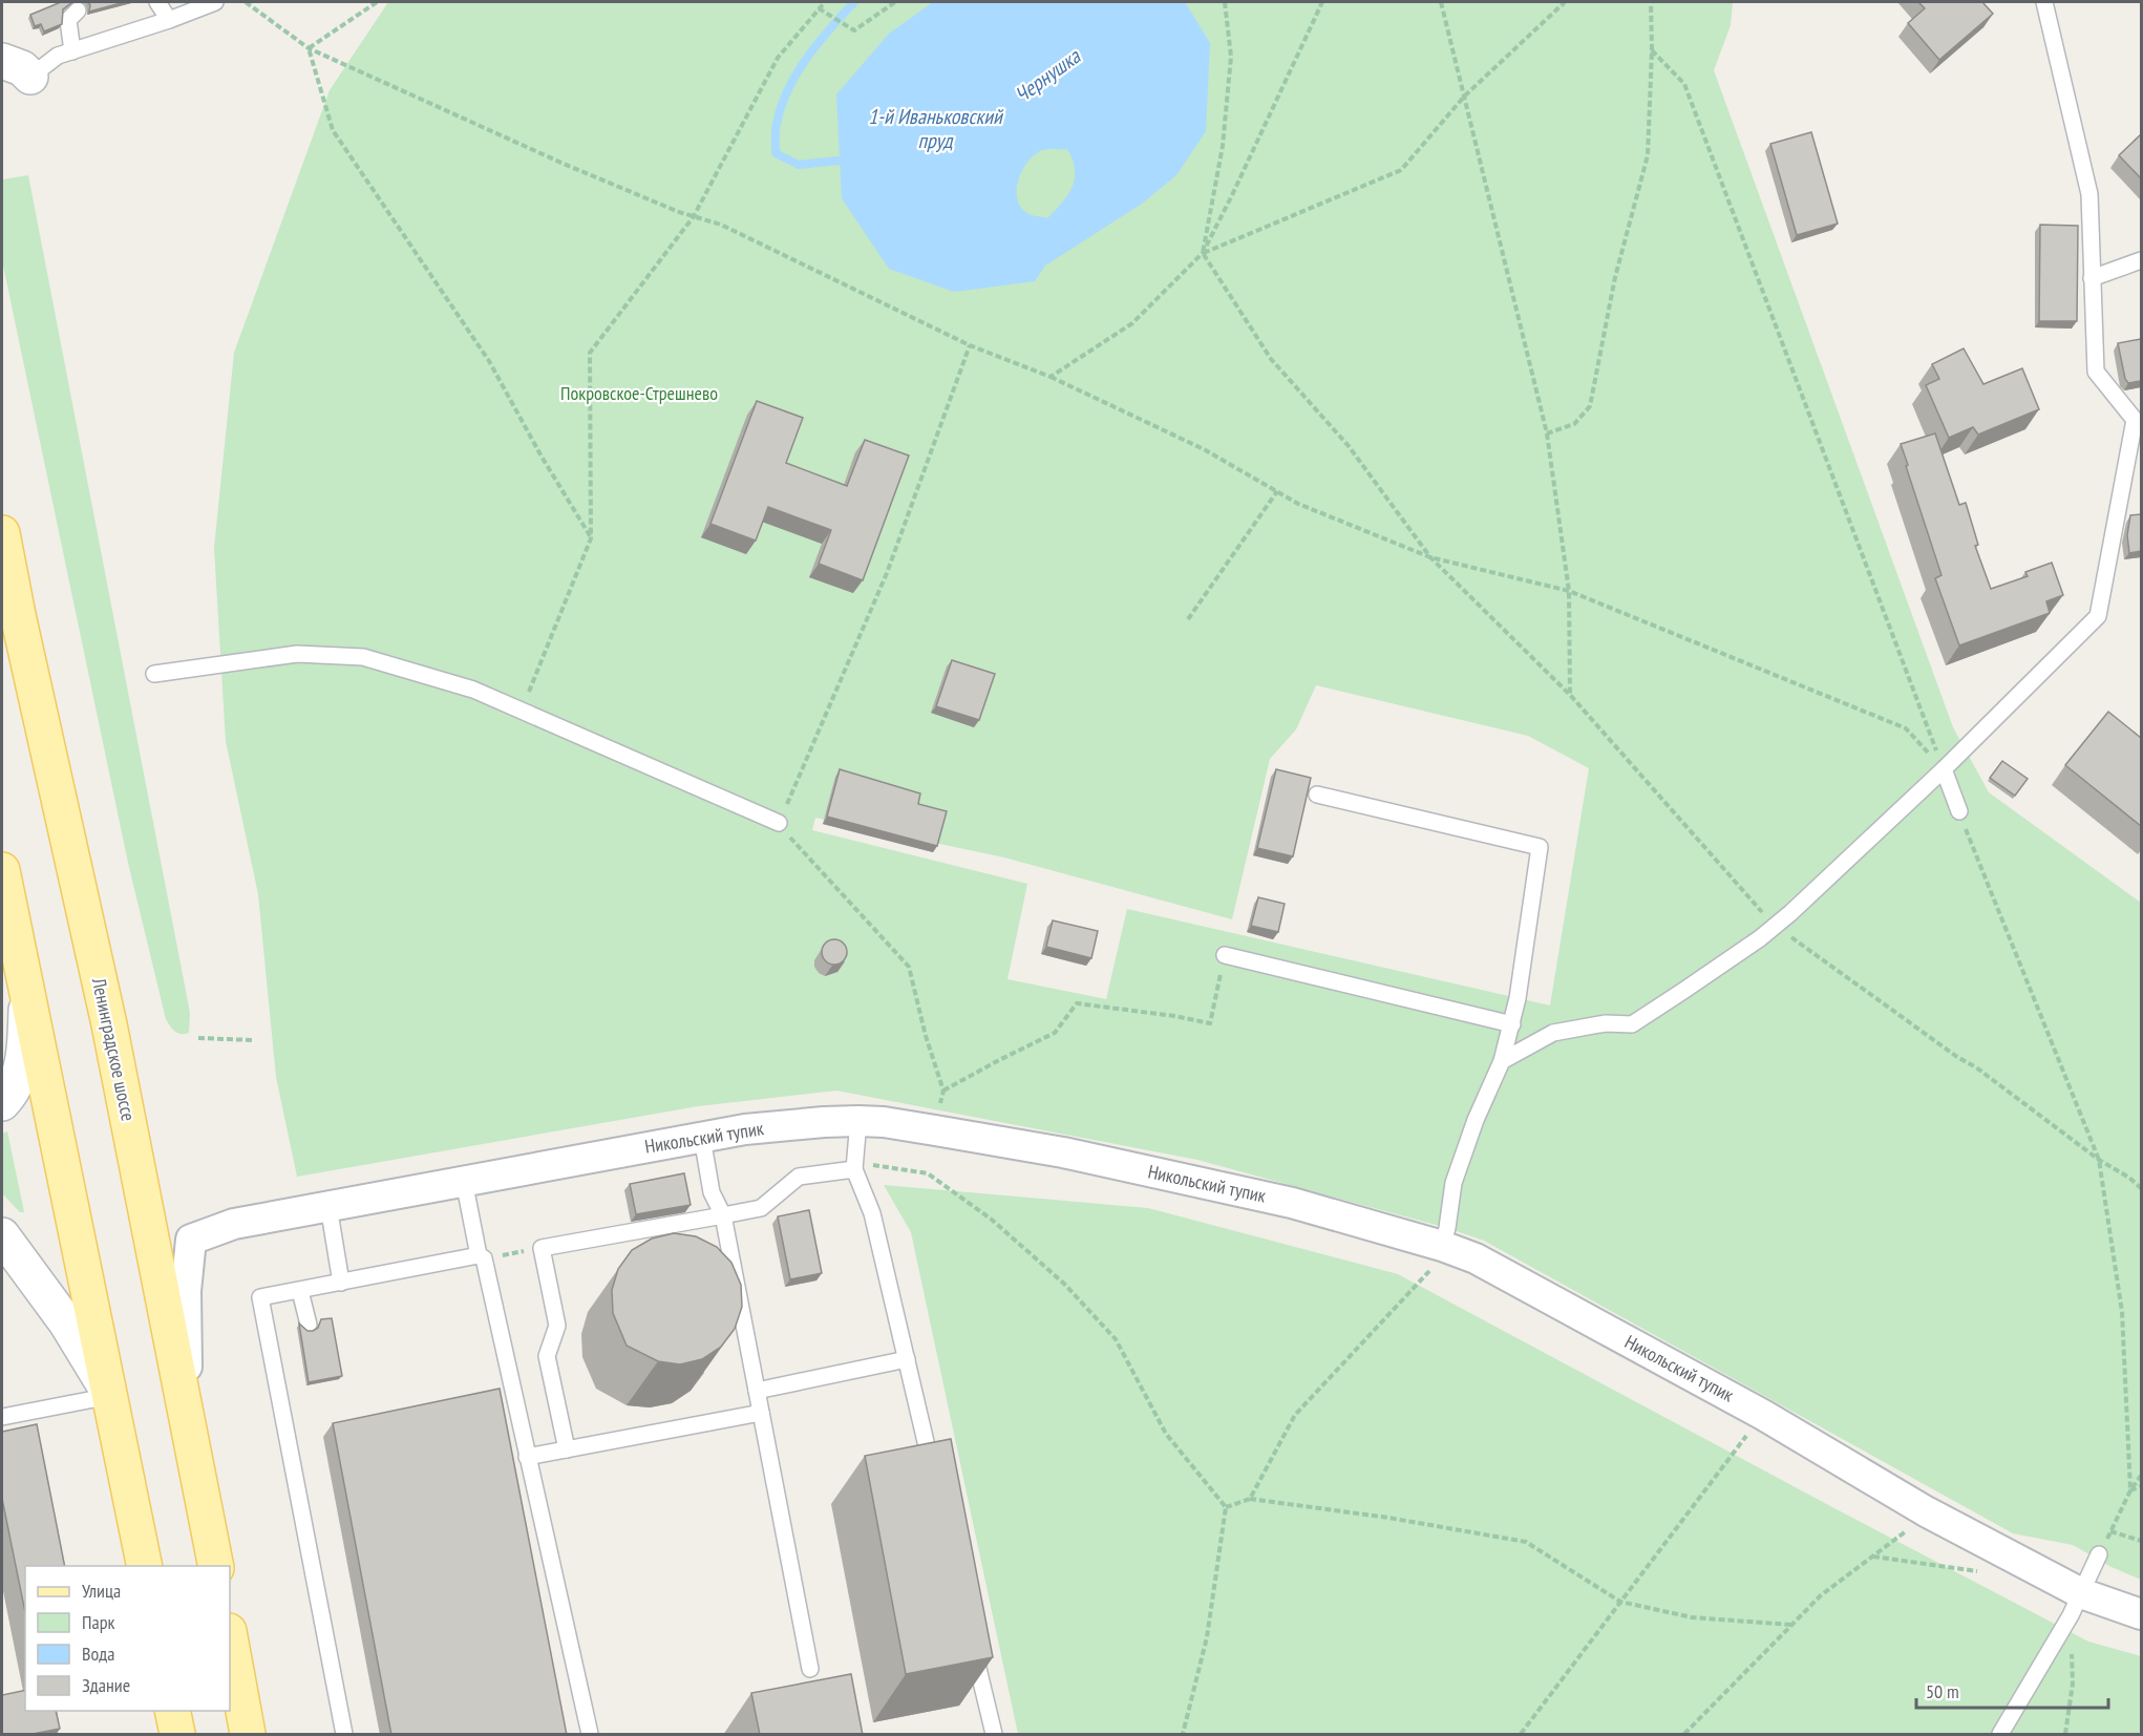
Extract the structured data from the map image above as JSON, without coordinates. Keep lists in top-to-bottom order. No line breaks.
{"streets":{"main road":["Ленинградское шоссе"],"street":["Никольский тупик"]},"crossings":[["Ленинградское шоссе","Никольский тупик"]],"water":["Чернушка","1-й Иваньковский пруд"],"parks":["Покровское-Стрешнево"],"legend":["Улица","Парк","Вода","Здание"],"scale_bar":"50 m"}
